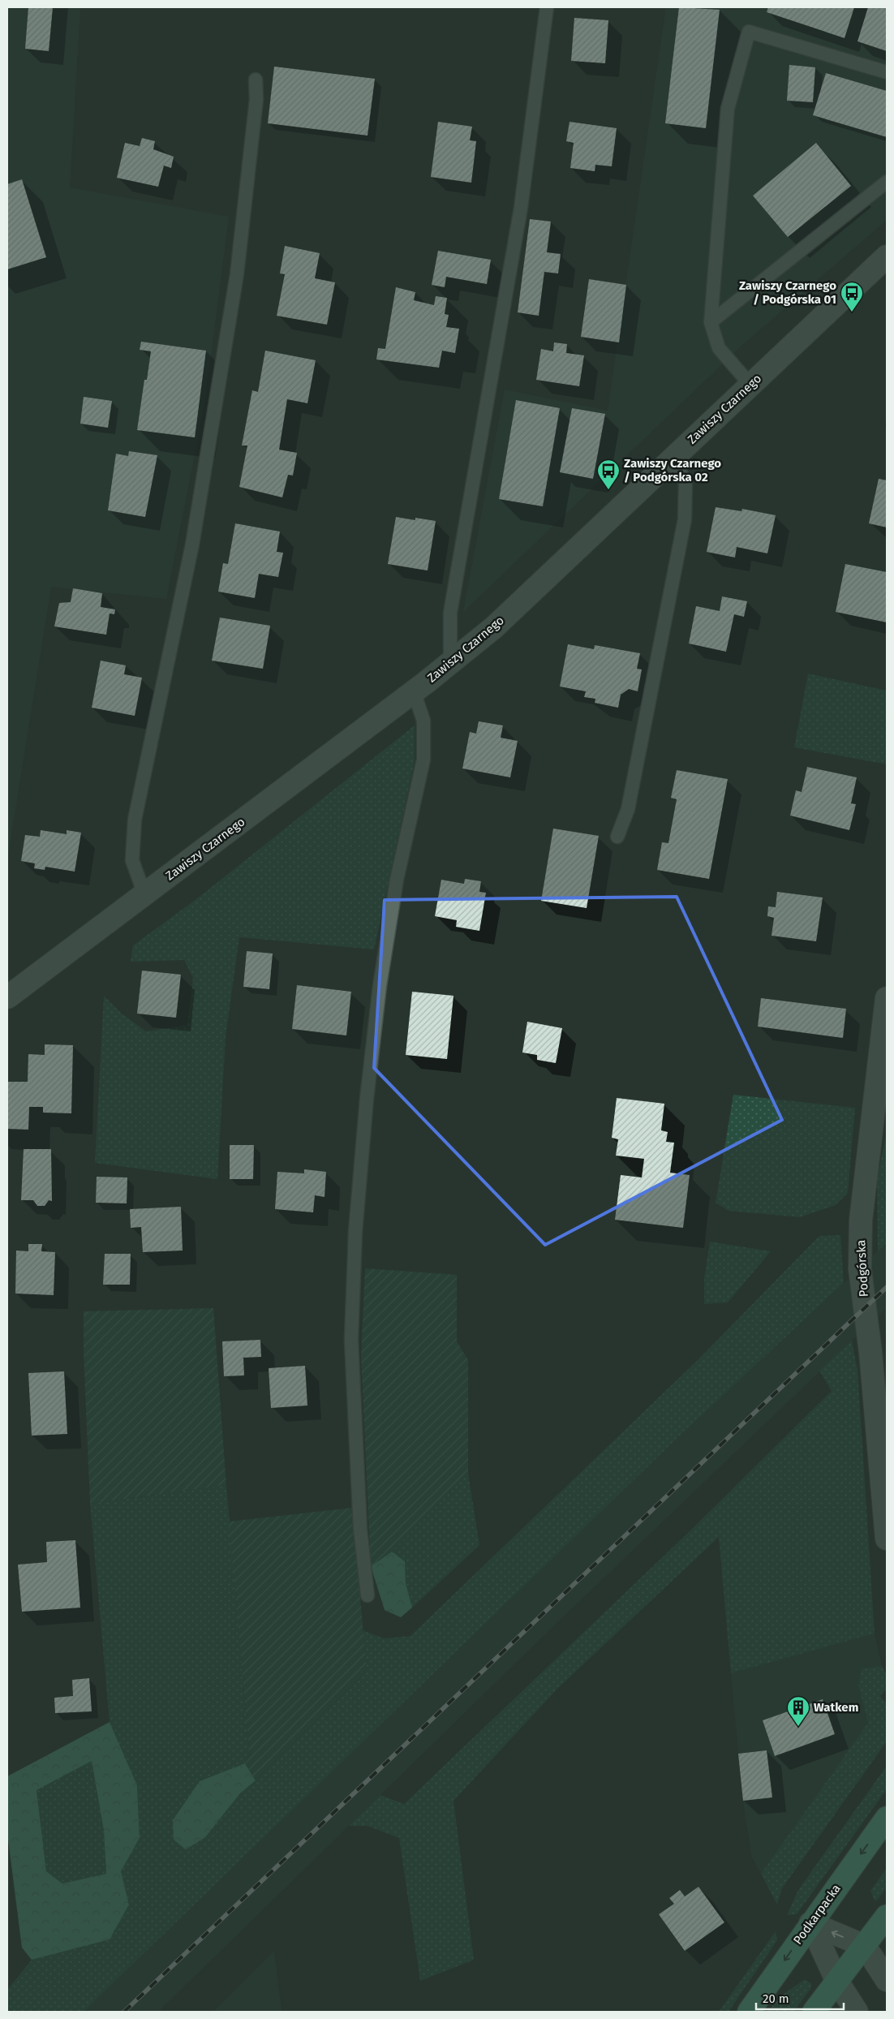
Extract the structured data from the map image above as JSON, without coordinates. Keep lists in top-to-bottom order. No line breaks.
{"streets":{"main road":["Podkarpacka"],"street":["Zawiszy Czarnego","Podgórska"]},"places":{"bus stop":["Zawiszy Czarnego / Podgórska 01","Zawiszy Czarnego / Podgórska 02"],"building":["Watkem"]},"scale_bar":"20 m"}
